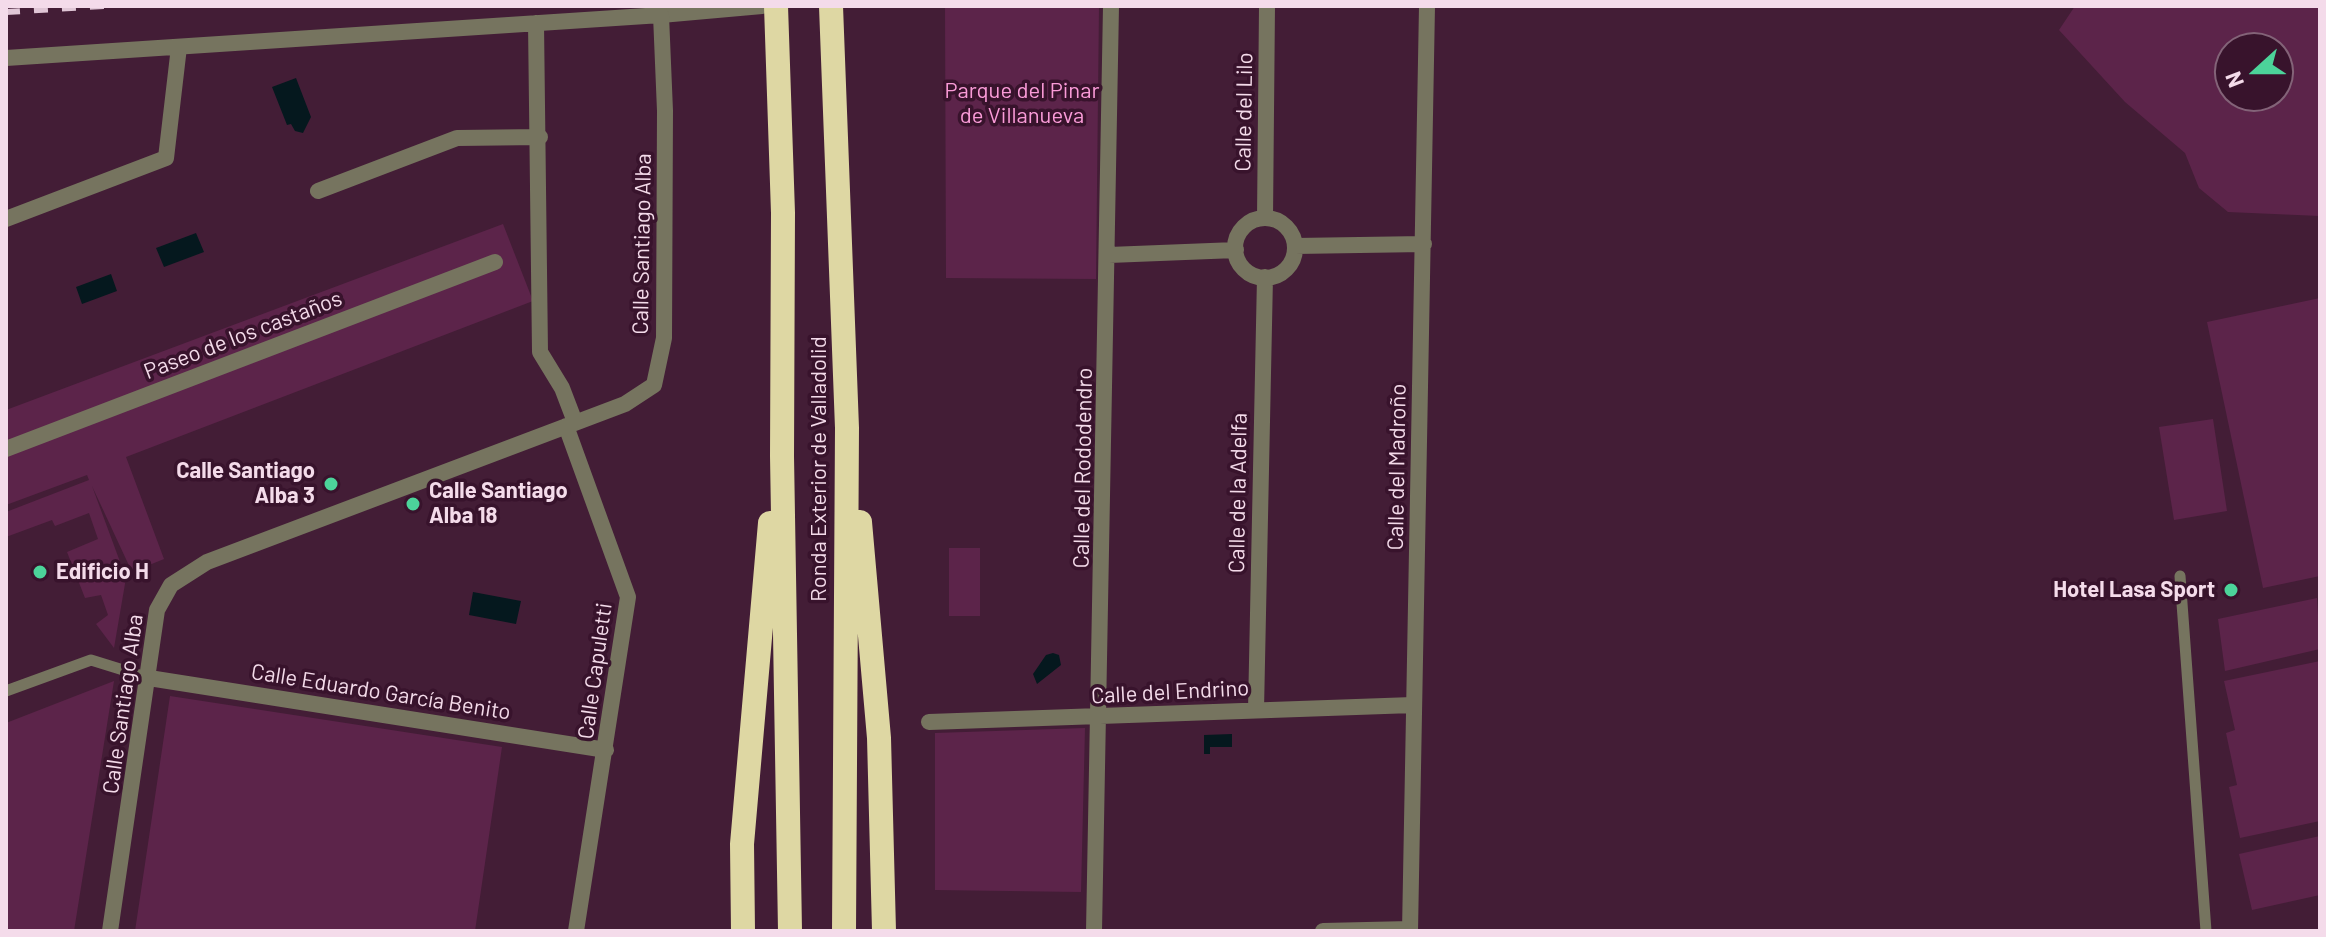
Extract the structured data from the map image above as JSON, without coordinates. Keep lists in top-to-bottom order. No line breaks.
{"streets":{"highway":["Ronda Exterior de Valladolid"],"street":["Calle del Lilo","Calle Santiago Alba","Paseo de los castaños","Calle del Madroño","Calle del Rododendro","Calle de la Adelfa","Calle Capuletti","Calle Eduardo García Benito","Calle del Endrino"]},"crossings":[["Calle del Lilo","Calle de la Adelfa"],["Calle Santiago Alba","Calle Capuletti"],["Calle Santiago Alba","Calle Eduardo García Benito"],["Calle del Madroño","Calle del Endrino"],["Calle del Rododendro","Calle del Endrino"],["Calle de la Adelfa","Calle del Endrino"],["Calle Capuletti","Calle Eduardo García Benito"]],"parks":["Parque del Pinar de Villanueva"],"places":["Calle Santiago Alba 3","Calle Santiago Alba 18","Edificio H","Hotel Lasa Sport"],"north":"left"}
